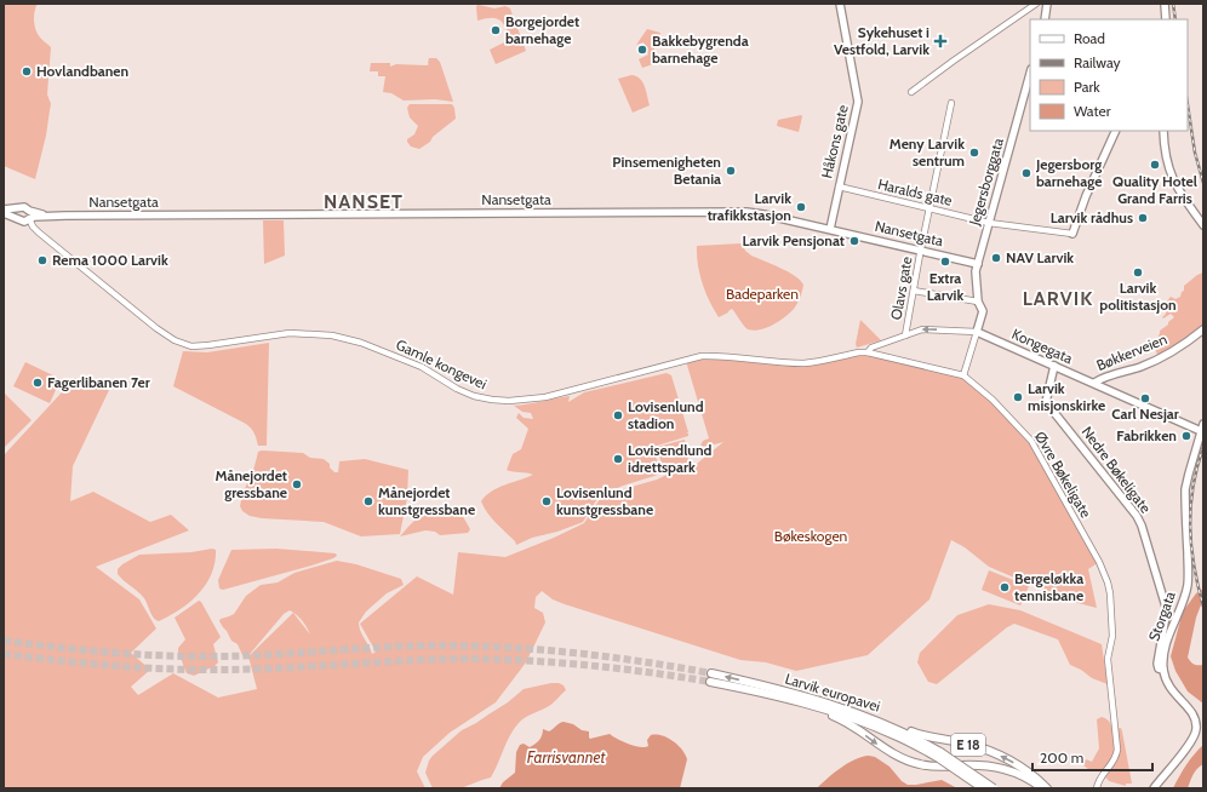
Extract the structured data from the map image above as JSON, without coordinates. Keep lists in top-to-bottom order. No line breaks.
{"streets":{"highway":["Larvik europavei","E 18"],"main road":["Håkons gate","Jegersborggata","Nansetgata","Kongegata","Bøkkerveien","Nedre Bøkeligate","Storgata"],"street":["Haralds gate","Olavs gate","Gamle kongevei","Øvre Bøkeligate"]},"crossings":[["Håkons gate","Haralds gate"],["Håkons gate","Nansetgata"],["Jegersborggata","Haralds gate"],["Jegersborggata","Nansetgata"],["Jegersborggata","Kongegata"],["Haralds gate","Olavs gate"],["Nansetgata","Olavs gate"],["Nansetgata","Gamle kongevei"],["Olavs gate","Kongegata"],["Kongegata","Bøkkerveien"],["Kongegata","Gamle kongevei"],["Kongegata","Nedre Bøkeligate"],["Kongegata","Øvre Bøkeligate"],["Kongegata","Storgata"],["Gamle kongevei","Øvre Bøkeligate"],["Nedre Bøkeligate","Storgata"],["Larvik europavei","E 18"]],"districts":["NANSET","LARVIK"],"water":["Farrisvannet"],"parks":["Badeparken","Bøkeskogen"],"places":{"other":["Borgejordet barnehage","Bakkebygrenda barnehage","Hovlandbanen","Meny Larvik sentrum","Quality Hotel Grand Farris","Pinsemenigheten Betania","Jegersborg barnehage","Larvik trafikkstasjon","Larvik rådhus","Larvik Pensjonat","NAV Larvik","Rema 1000 Larvik","Extra Larvik","Larvik politistasjon","Fagerlibanen 7er","Larvik misjonskirke","Carl Nesjar","Lovisenlund stadion","Fabrikken","Lovisendlund idrettspark","Månejordet gressbane","Månejordet kunstgressbane","Lovisenlund kunstgressbane","Bergeløkka tennisbane"],"health":["Sykehuset i Vestfold, Larvik"]},"legend":["Road","Railway","Park","Water"],"scale_bar":"200 m"}
